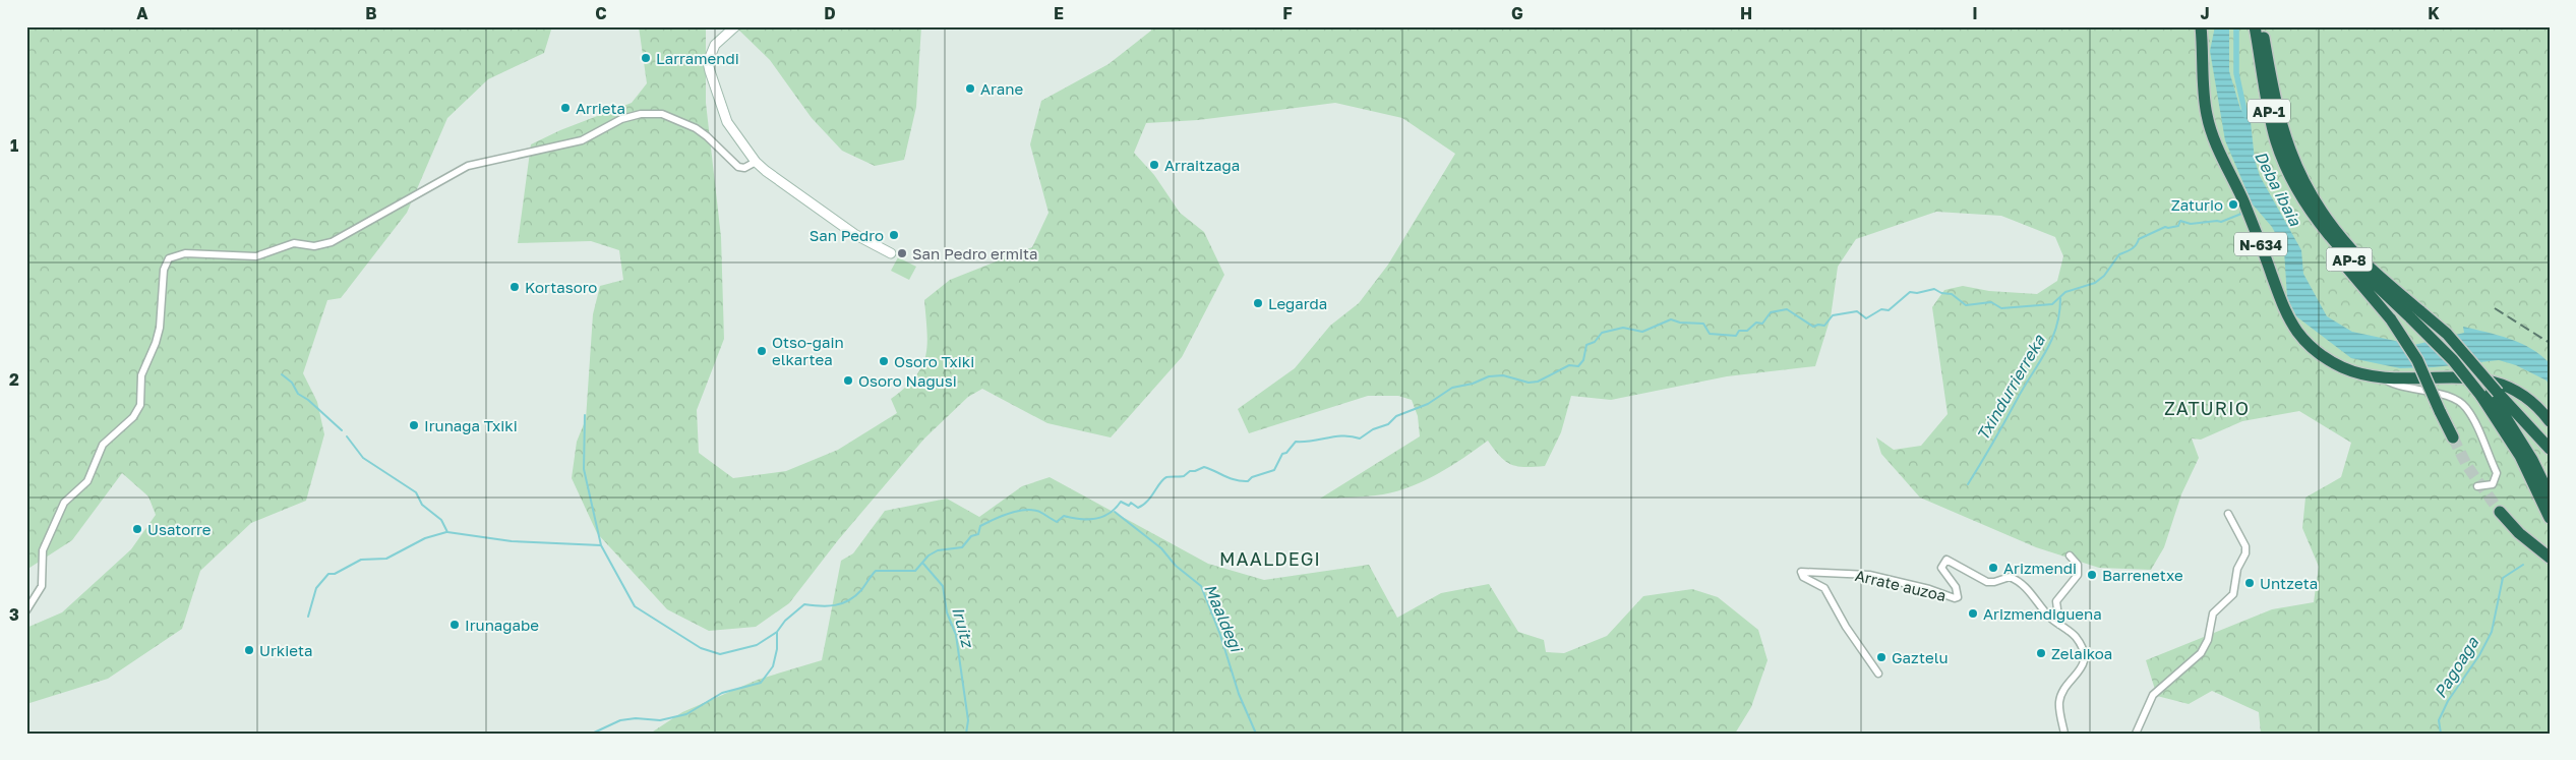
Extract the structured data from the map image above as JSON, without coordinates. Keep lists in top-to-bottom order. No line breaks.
{"streets":{"highway":["AP-1","N-634","AP-8"],"street":["Arrate auzoa"]},"crossings":[["AP-1","AP-8"]],"districts":["ZATURIO","MAALDEGI"],"water":["Deba ibaia","Txindurrierreka","Maaldegi","Iruitz","Pagoaga"],"places":["Larramendi","Arane","Arrieta","Arraitzaga","Zaturio","San Pedro","San Pedro ermita","Kortasoro","Legarda","Otso-gain elkartea","Osoro Txiki","Osoro Nagusi","Irunaga Txiki","Usatorre","Arizmendi","Barrenetxe","Untzeta","Arizmendiguena","Irunagabe","Urkieta","Zelaikoa","Gaztelu"],"grid":{"columns":["A","B","C","D","E","F","G","H","I","J","K"],"rows":["1","2","3"]}}
